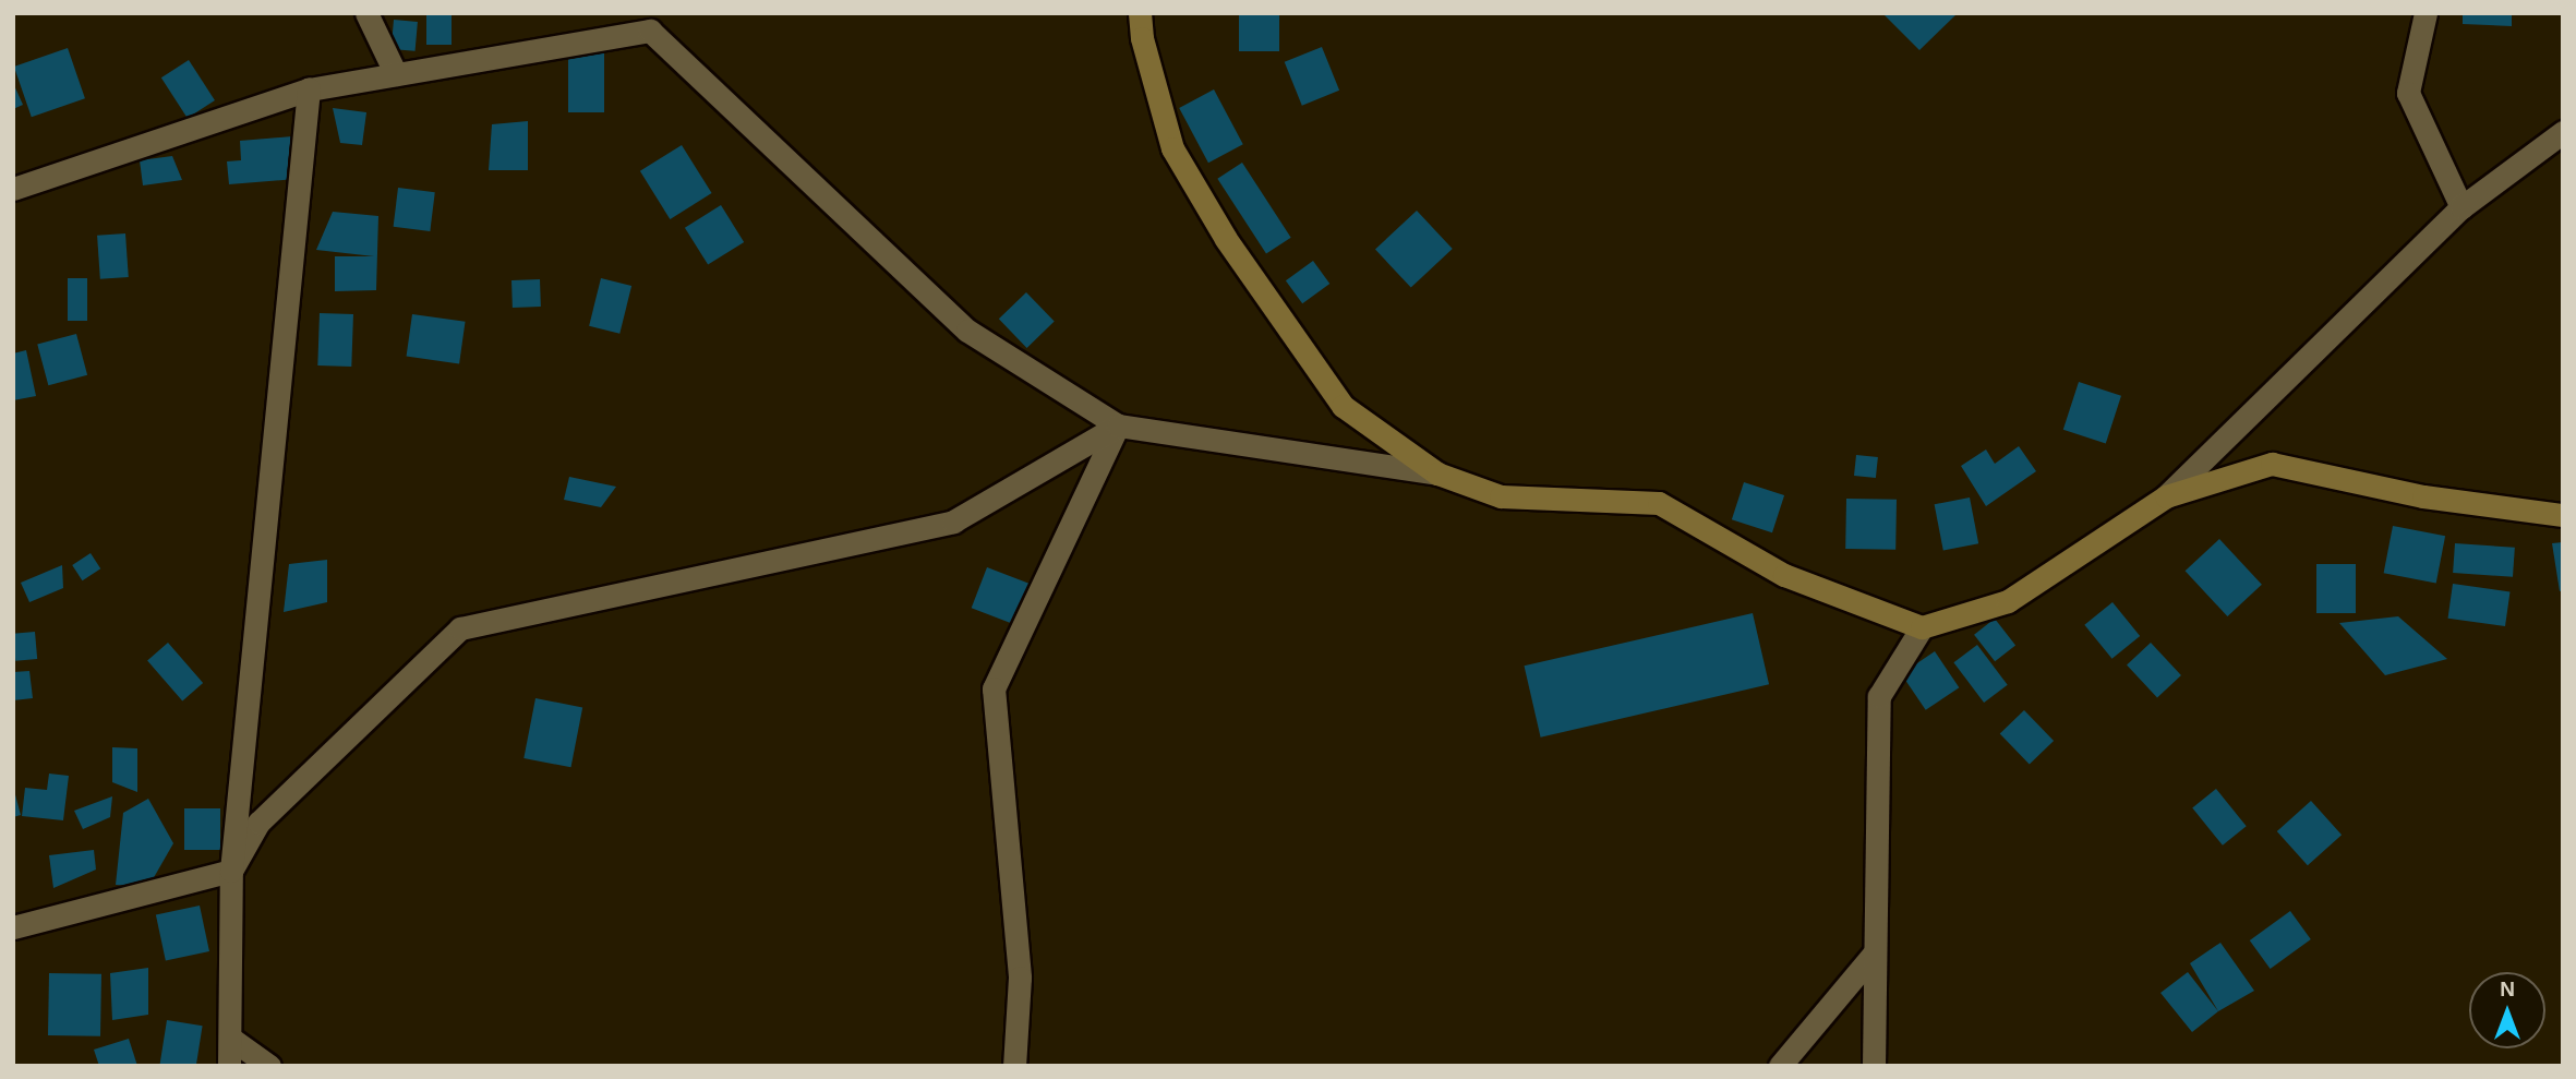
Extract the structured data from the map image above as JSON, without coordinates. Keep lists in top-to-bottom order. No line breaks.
{"north":"top"}
